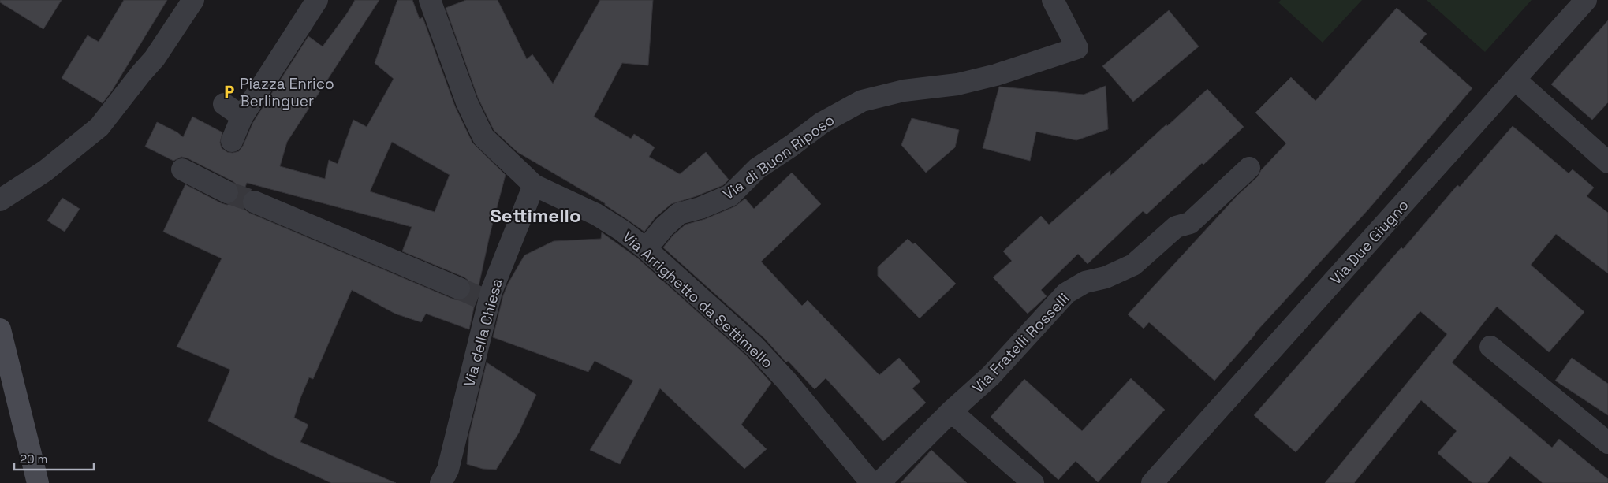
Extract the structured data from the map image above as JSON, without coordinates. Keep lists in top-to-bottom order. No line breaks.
{"streets":{"street":["Via di Buon Riposo","Via Due Giugno","Via Arrighetto da Settimello","Via della Chiesa","Via Fratelli Rosselli"]},"crossings":[["Via di Buon Riposo","Via Arrighetto da Settimello"],["Via Arrighetto da Settimello","Via della Chiesa"]],"districts":["Settimello"],"places":{"parking":["Piazza Enrico Berlinguer"]},"scale_bar":"20 m"}
